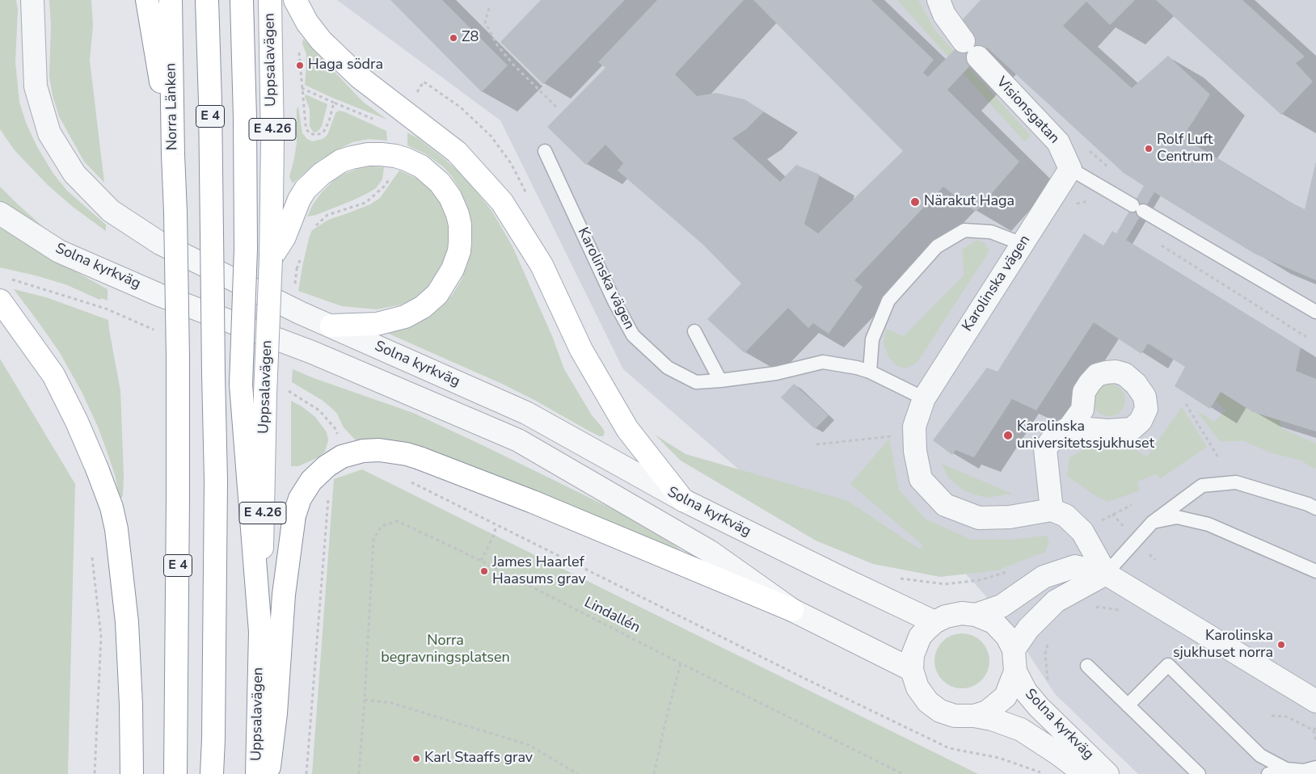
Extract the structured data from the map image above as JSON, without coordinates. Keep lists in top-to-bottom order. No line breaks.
{"streets":{"main road":["Uppsalavägen","Norra Länken","E 4","E 4.26"],"street":["Visionsgatan","Solna kyrkväg","Karolinska vägen"],"path":["Lindallén"]},"crossings":[["Visionsgatan","Karolinska vägen"]],"parks":["Norra begravningsplatsen"],"places":["Z8","Haga södra","Rolf Luft Centrum","Närakut Haga","Karolinska universitetssjukhuset","James Haarlef Haasums grav","Karolinska sjukhuset norra","Karl Staaffs grav"]}
